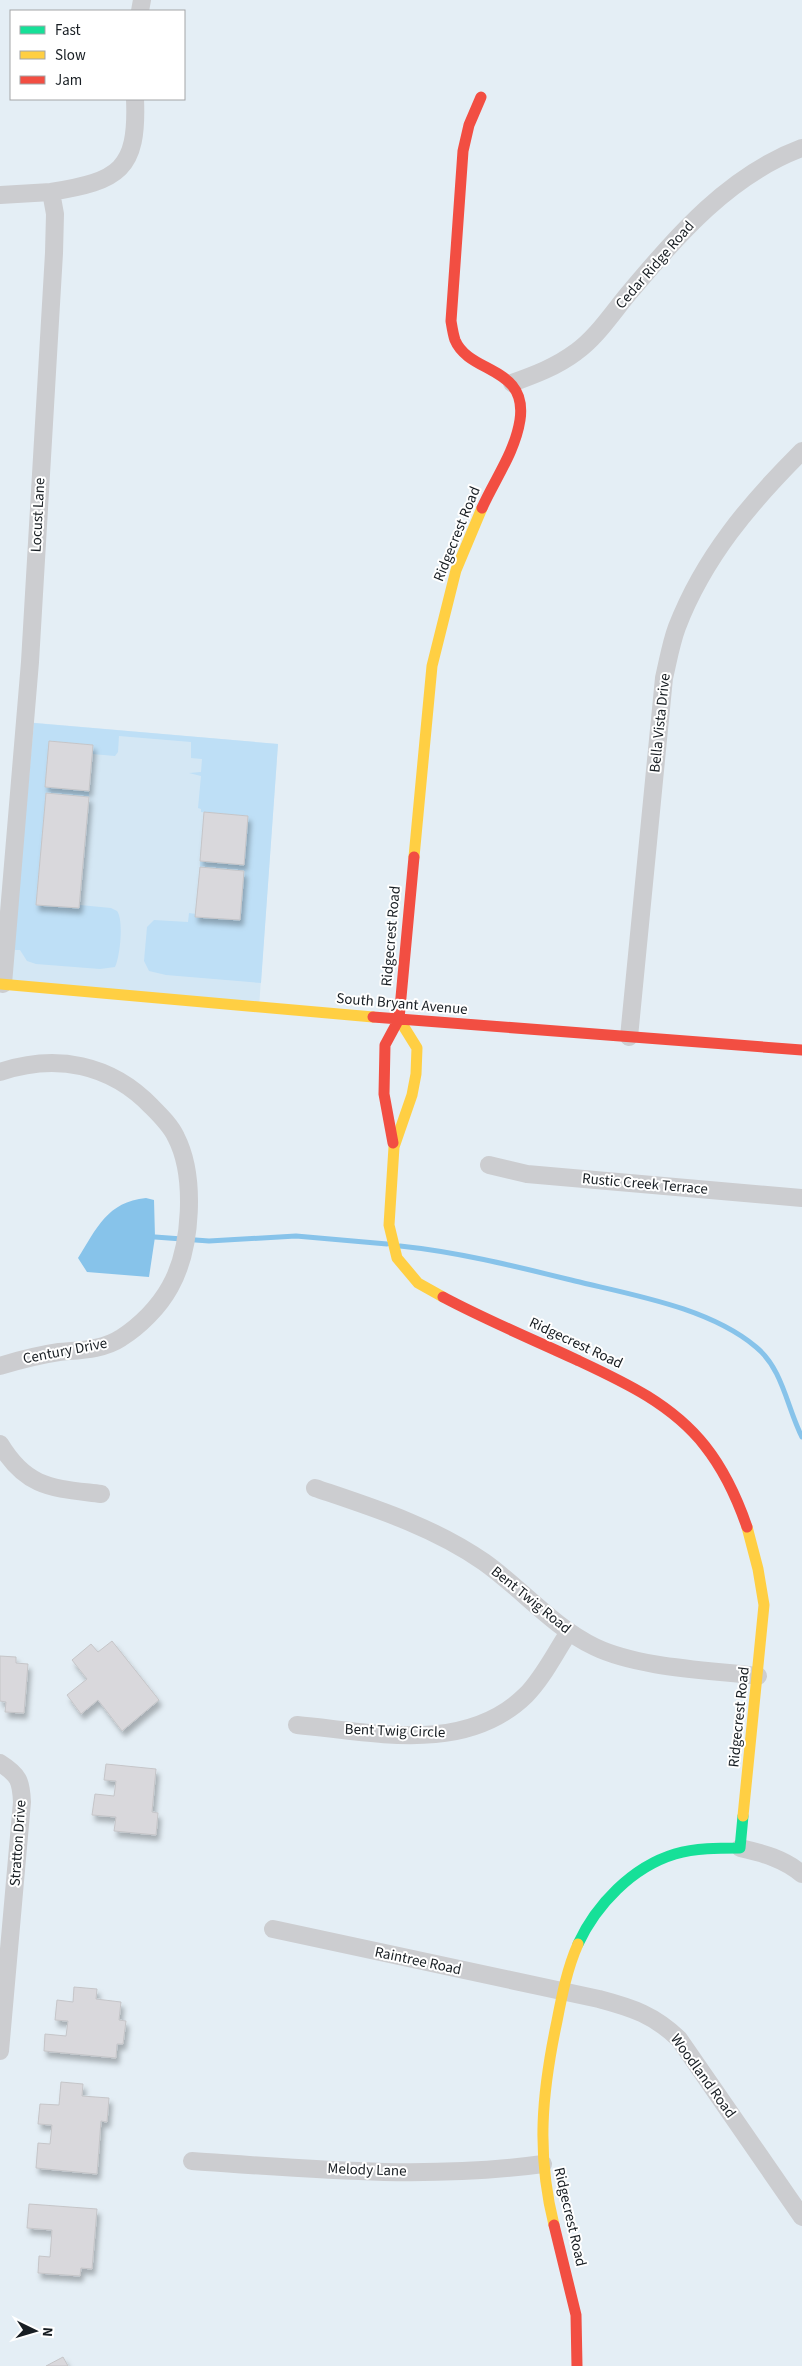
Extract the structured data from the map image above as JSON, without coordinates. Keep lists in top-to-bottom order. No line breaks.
{"streets":{"street":["Cedar Ridge Road","Locust Lane","Ridgecrest Road","Bella Vista Drive","South Bryant Avenue","Rustic Creek Terrace","Century Drive","Bent Twig Road","Bent Twig Circle","Stratton Drive","Raintree Road","Woodland Road","Melody Lane"]},"crossings":[["Cedar Ridge Road","Ridgecrest Road"],["Locust Lane","South Bryant Avenue"],["Ridgecrest Road","South Bryant Avenue"],["Ridgecrest Road","Bent Twig Road"],["Ridgecrest Road","Raintree Road"],["Ridgecrest Road","Woodland Road"],["Ridgecrest Road","Melody Lane"],["Bella Vista Drive","South Bryant Avenue"],["Bent Twig Road","Bent Twig Circle"],["Raintree Road","Woodland Road"]],"legend":["Fast","Slow","Jam"],"north":"right"}
